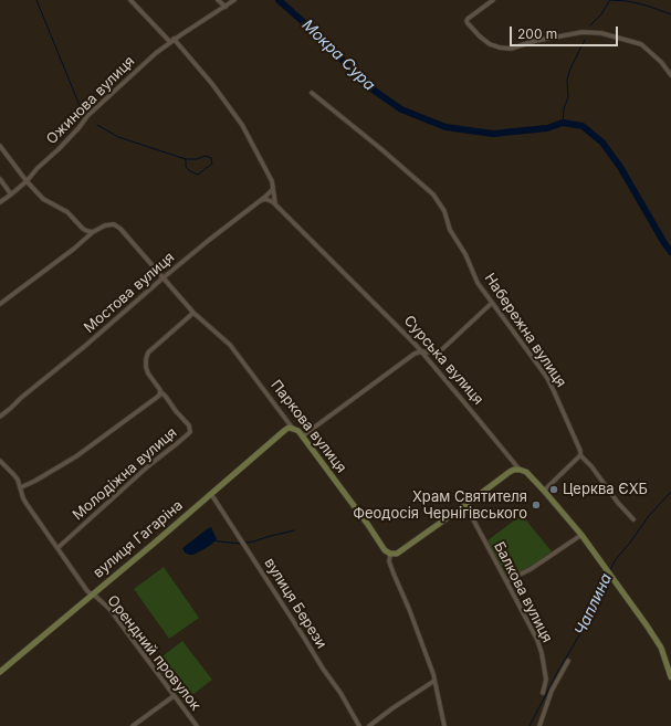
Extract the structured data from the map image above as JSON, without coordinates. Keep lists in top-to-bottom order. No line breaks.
{"streets":{"street":["Ожинова вулиця","Мостова вулиця","Набережна вулиця","Сурська вулиця","Паркова вулиця","Молодіжна вулиця","вулиця Гагаріна","Балкова вулиця","вулиця Берези","Орендний провулок"]},"crossings":[["Мостова вулиця","Сурська вулиця"],["Мостова вулиця","Паркова вулиця"],["Паркова вулиця","вулиця Гагаріна"],["вулиця Гагаріна","вулиця Берези"],["вулиця Гагаріна","Орендний провулок"]],"water":["Мокра Сура","Чаплина"],"places":["Церква ЄХБ","Храм Святителя Феодосія Чернігівського"],"scale_bar":"200 m"}
